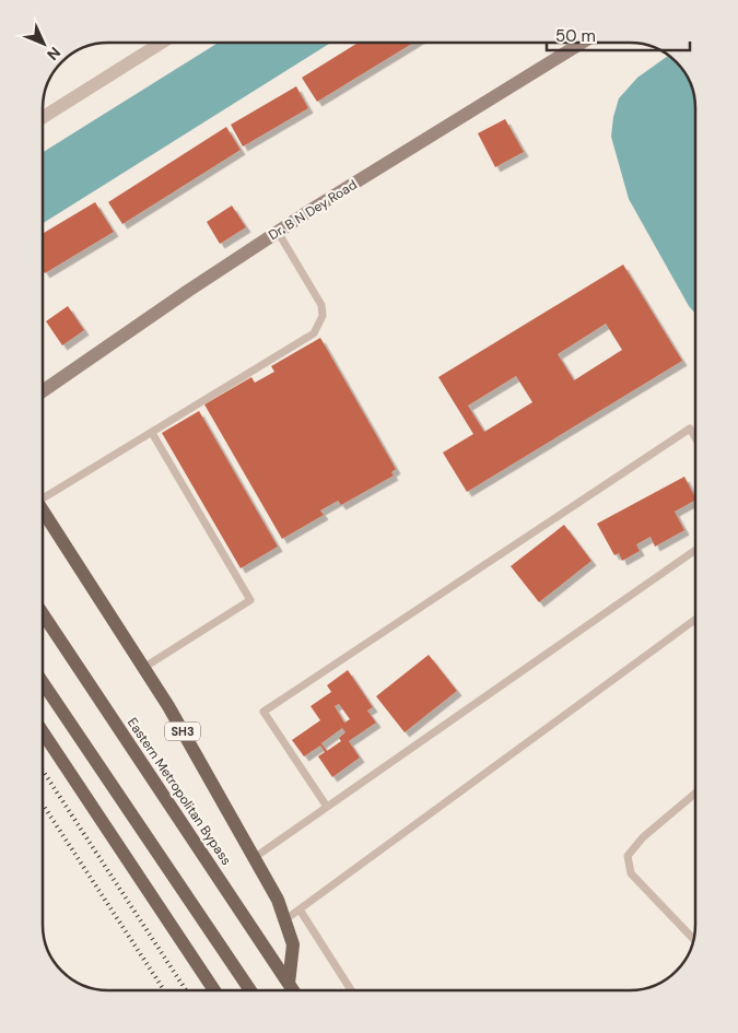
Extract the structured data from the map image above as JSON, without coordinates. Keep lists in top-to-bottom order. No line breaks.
{"streets":{"main road":["Dr. B N Dey Road","SH3","Eastern Metropolitan Bypass"]},"crossings":[["SH3","Eastern Metropolitan Bypass"]],"scale_bar":"50 m","north":"bottom right"}
